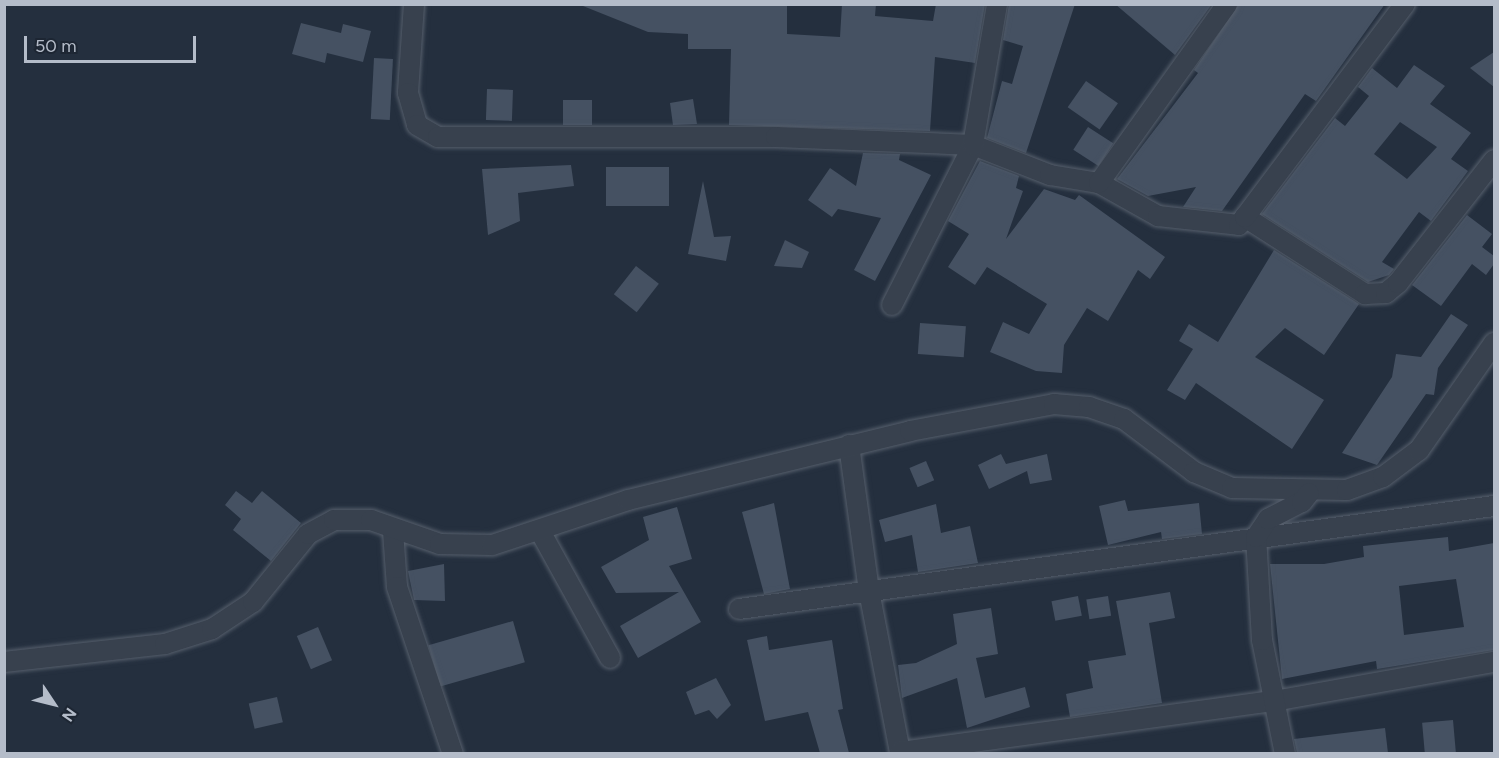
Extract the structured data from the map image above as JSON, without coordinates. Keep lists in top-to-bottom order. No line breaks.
{"scale_bar":"50 m","north":"bottom right"}
